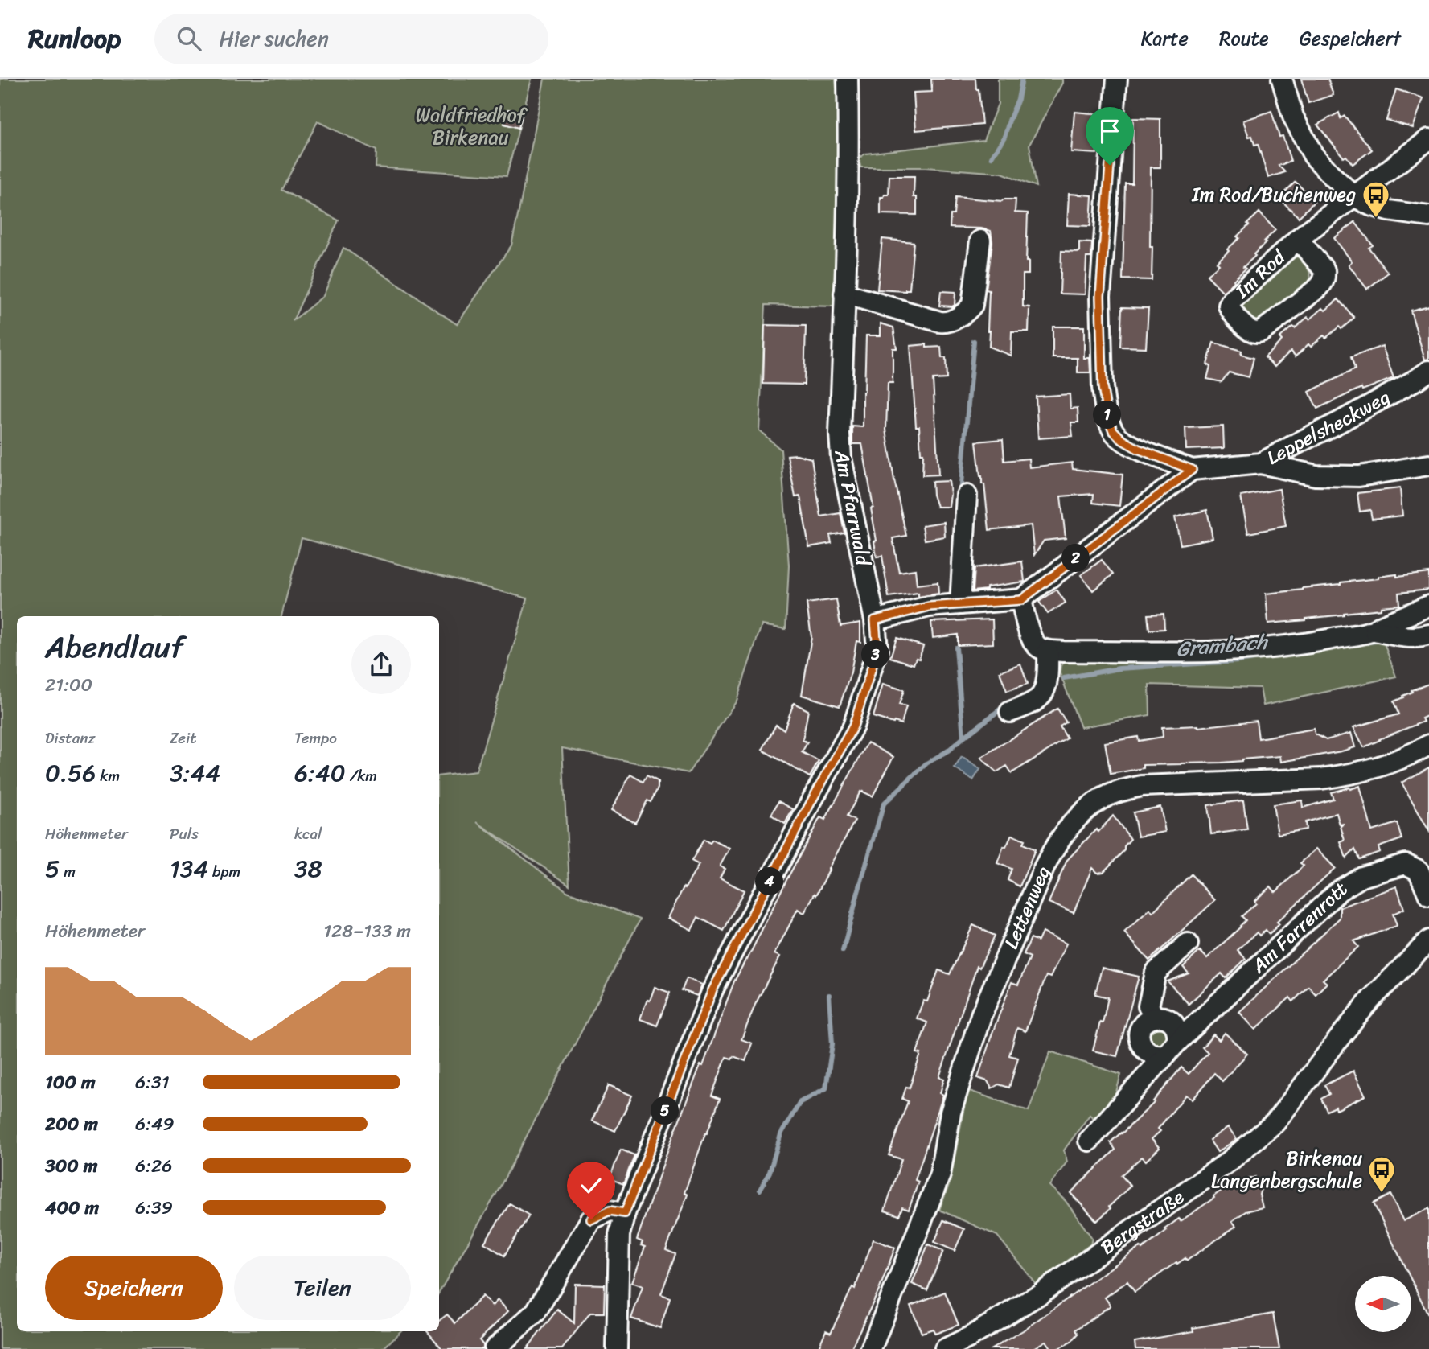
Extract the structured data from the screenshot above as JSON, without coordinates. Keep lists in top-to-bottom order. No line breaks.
{"streets":{"street":["Im Rod","Leppelsheckweg","Am Pfarrwald","Lettenweg","Am Farrenrott","Bergstraße"]},"water":["Grambach"],"parks":["Waldfriedhof Birkenau"],"places":{"bus stop":["Im Rod/Buchenweg","Birkenau Langenbergschule"]},"north":"left","page":{"header":"Runloop","search":"Hier suchen","nav":["Karte","Route","Gespeichert"],"pins":["1","2","3","4","5"],"heading":["Abendlauf","21:00"],"stats":[["Distanz","0.56 km"],["Zeit","3:44"],["Tempo","6:40 /km"],["Höhenmeter","5 m"],["Puls","134 bpm"],["kcal","38"]],"chart":["Höhenmeter","128–133 m"],"list":[{"name":"100 m","note":"6:31"},{"name":"200 m","note":"6:49"},{"name":"300 m","note":"6:26"},{"name":"400 m","note":"6:39"}],"buttons":["Speichern","Teilen"]}}
